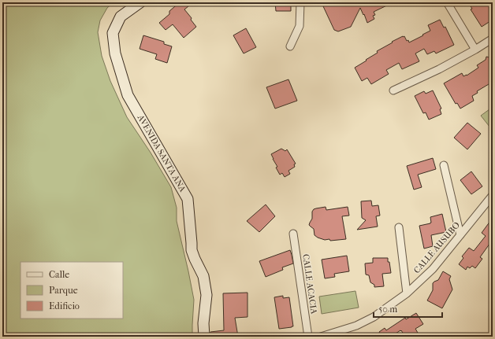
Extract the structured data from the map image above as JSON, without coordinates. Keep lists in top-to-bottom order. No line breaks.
{"streets":{"street":["AVENIDA SANTA ANA","CALLE AUSUBO","CALLE ACACIA"]},"legend":["Calle","Parque","Edificio"],"scale_bar":"50 m"}
